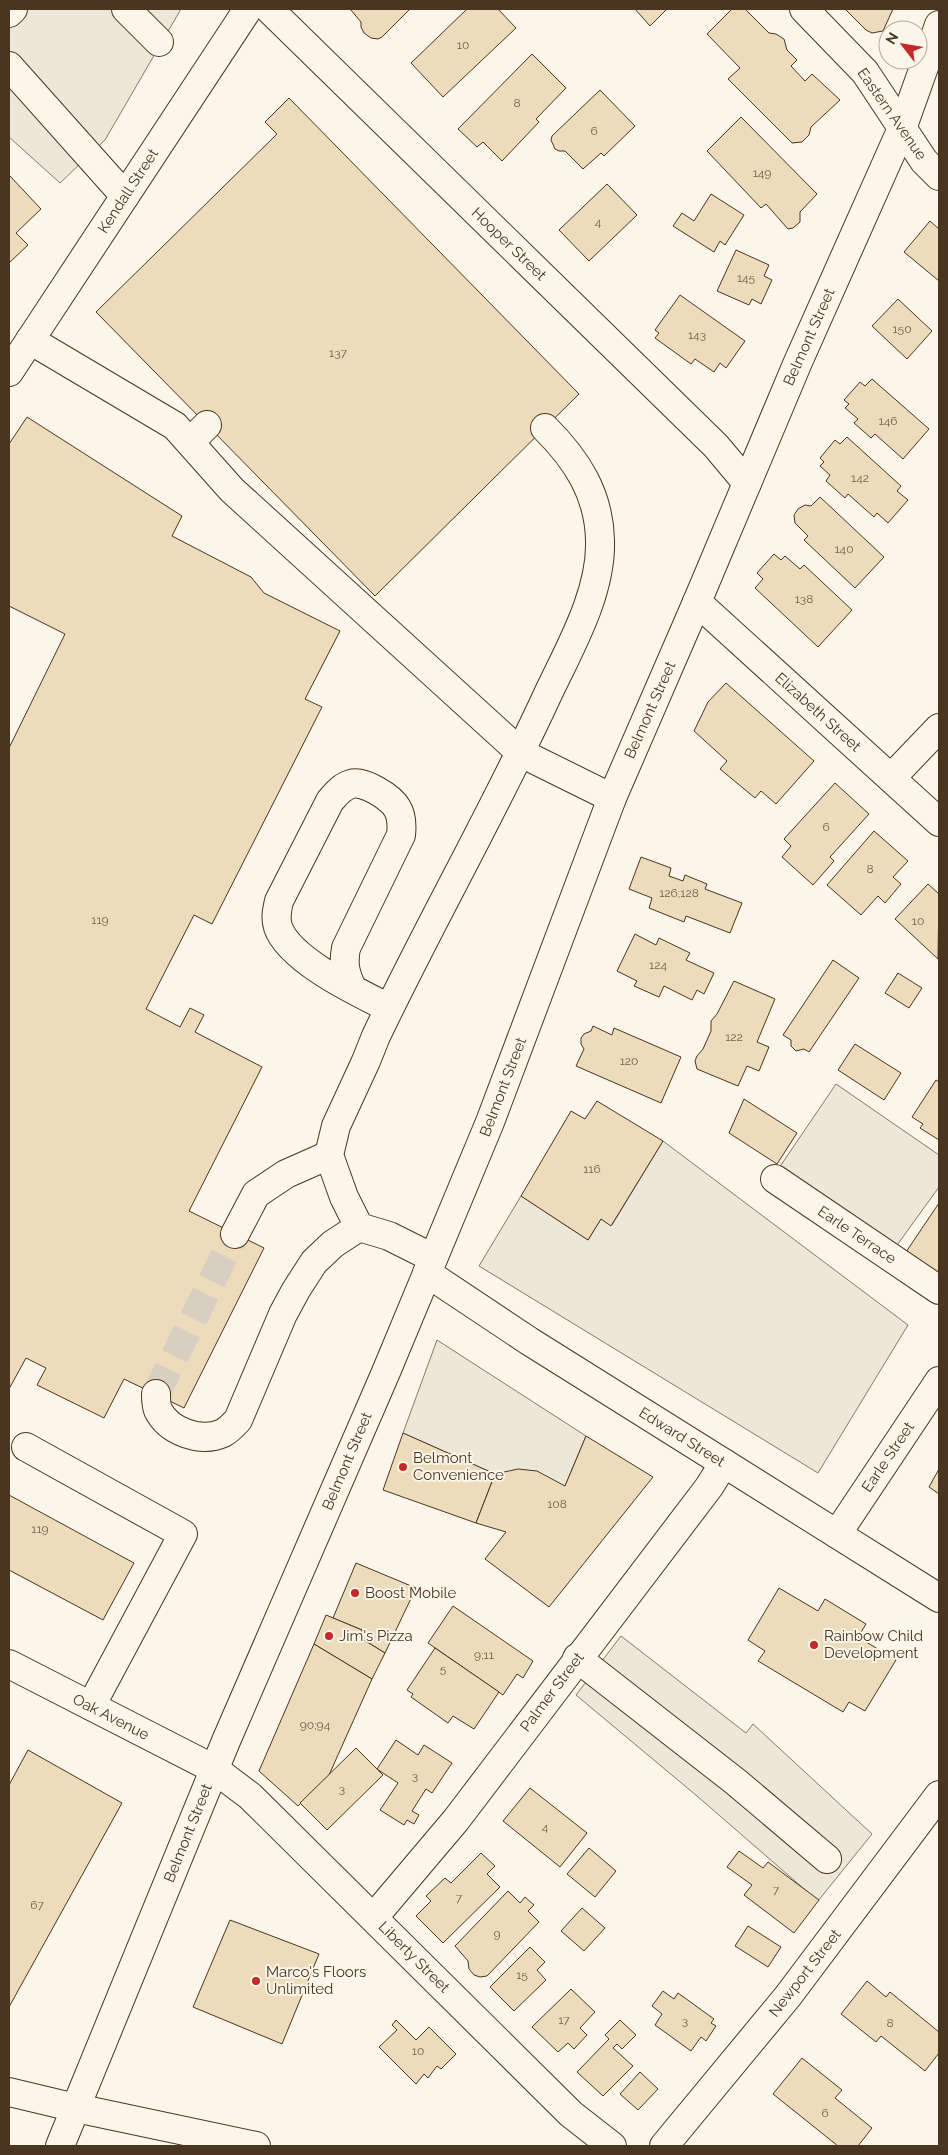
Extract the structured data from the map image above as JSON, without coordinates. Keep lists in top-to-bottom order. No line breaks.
{"streets":{"main road":["Eastern Avenue","Kendall Street","Hooper Street","Belmont Street","Elizabeth Street","Earle Terrace","Edward Street","Earle Street","Palmer Street","Oak Avenue","Liberty Street","Newport Street"]},"crossings":[["Eastern Avenue","Belmont Street"],["Hooper Street","Belmont Street"],["Belmont Street","Elizabeth Street"],["Belmont Street","Edward Street"],["Belmont Street","Oak Avenue"],["Belmont Street","Liberty Street"],["Edward Street","Earle Street"],["Edward Street","Palmer Street"],["Palmer Street","Liberty Street"],["Oak Avenue","Liberty Street"]],"places":["Belmont Convenience","Boost Mobile","Jim's Pizza","Rainbow Child Development","Marco's Floors Unlimited"],"house_numbers":["10","8","6","149","4","145","150","143","137","146","142","140","138","6","8","126;128","119","10","124","122","120","116","108","119","9;11","5","90;94","3","3","4","7","7","67","9","15","17","3","8","10","6"],"north":"top left"}
